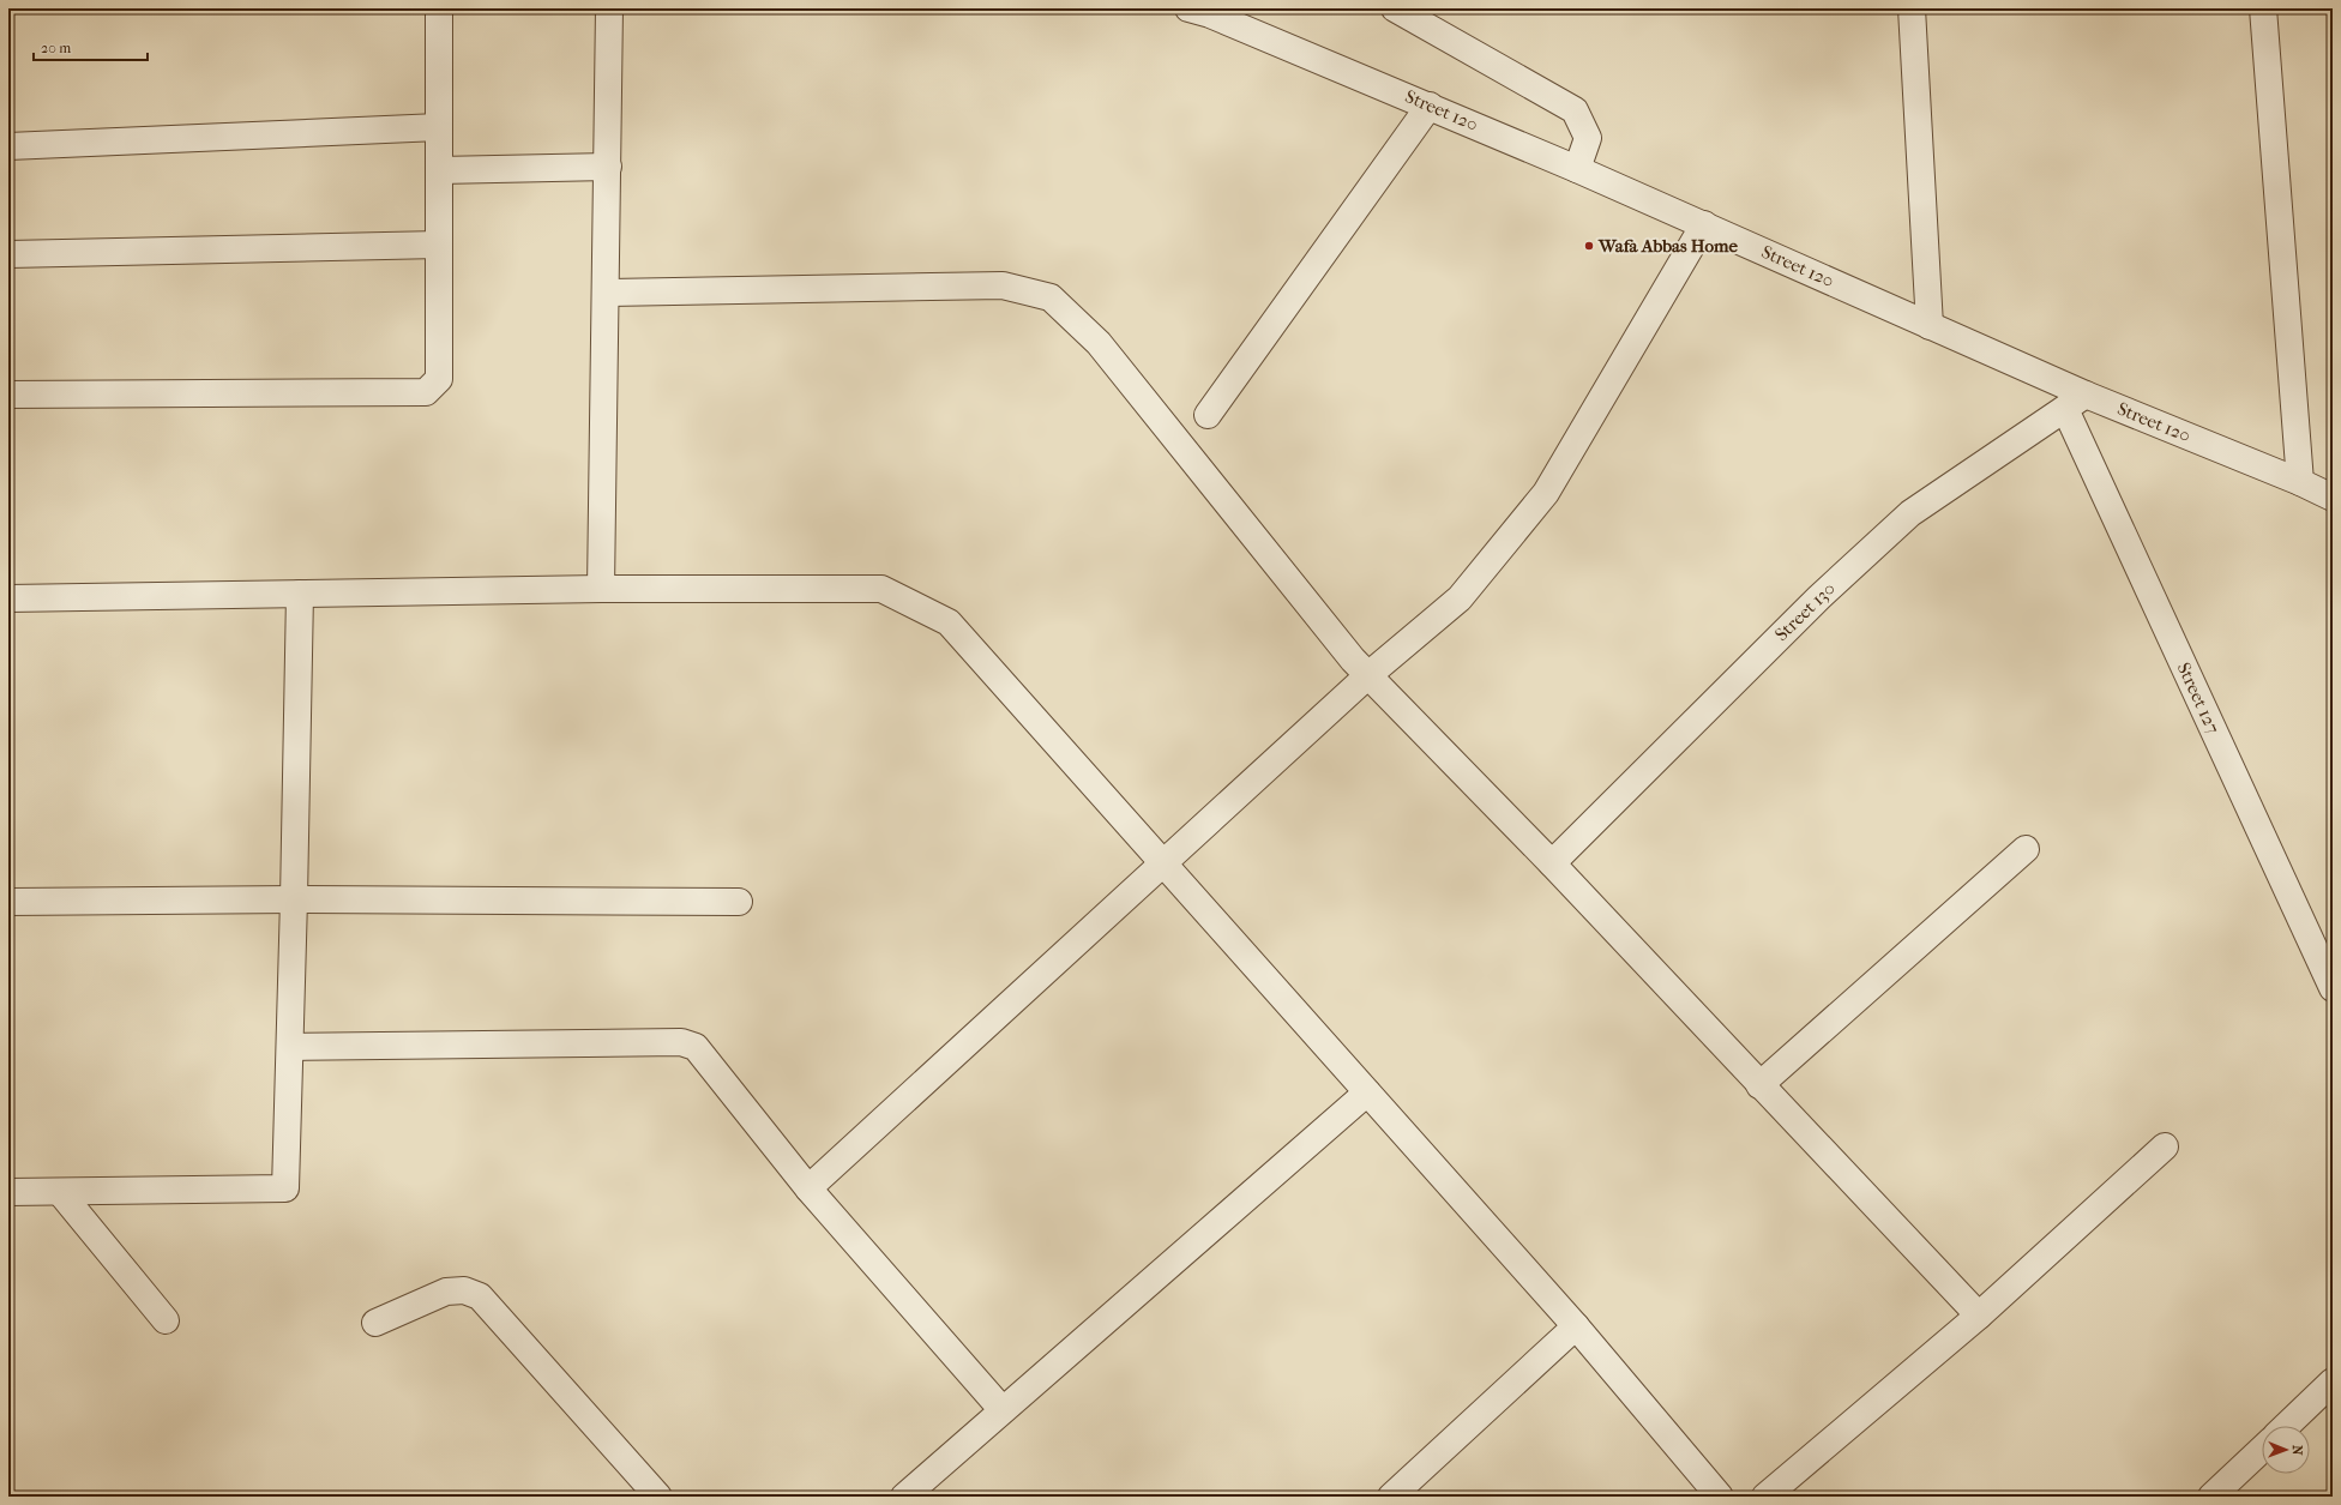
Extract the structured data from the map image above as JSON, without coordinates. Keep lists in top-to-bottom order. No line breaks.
{"streets":{"street":["Street 120","Street 130","Street 127"]},"crossings":[["Street 120","Street 130"],["Street 130","Street 127"]],"places":["Wafa Abbas Home"],"scale_bar":"20 m","north":"right"}
